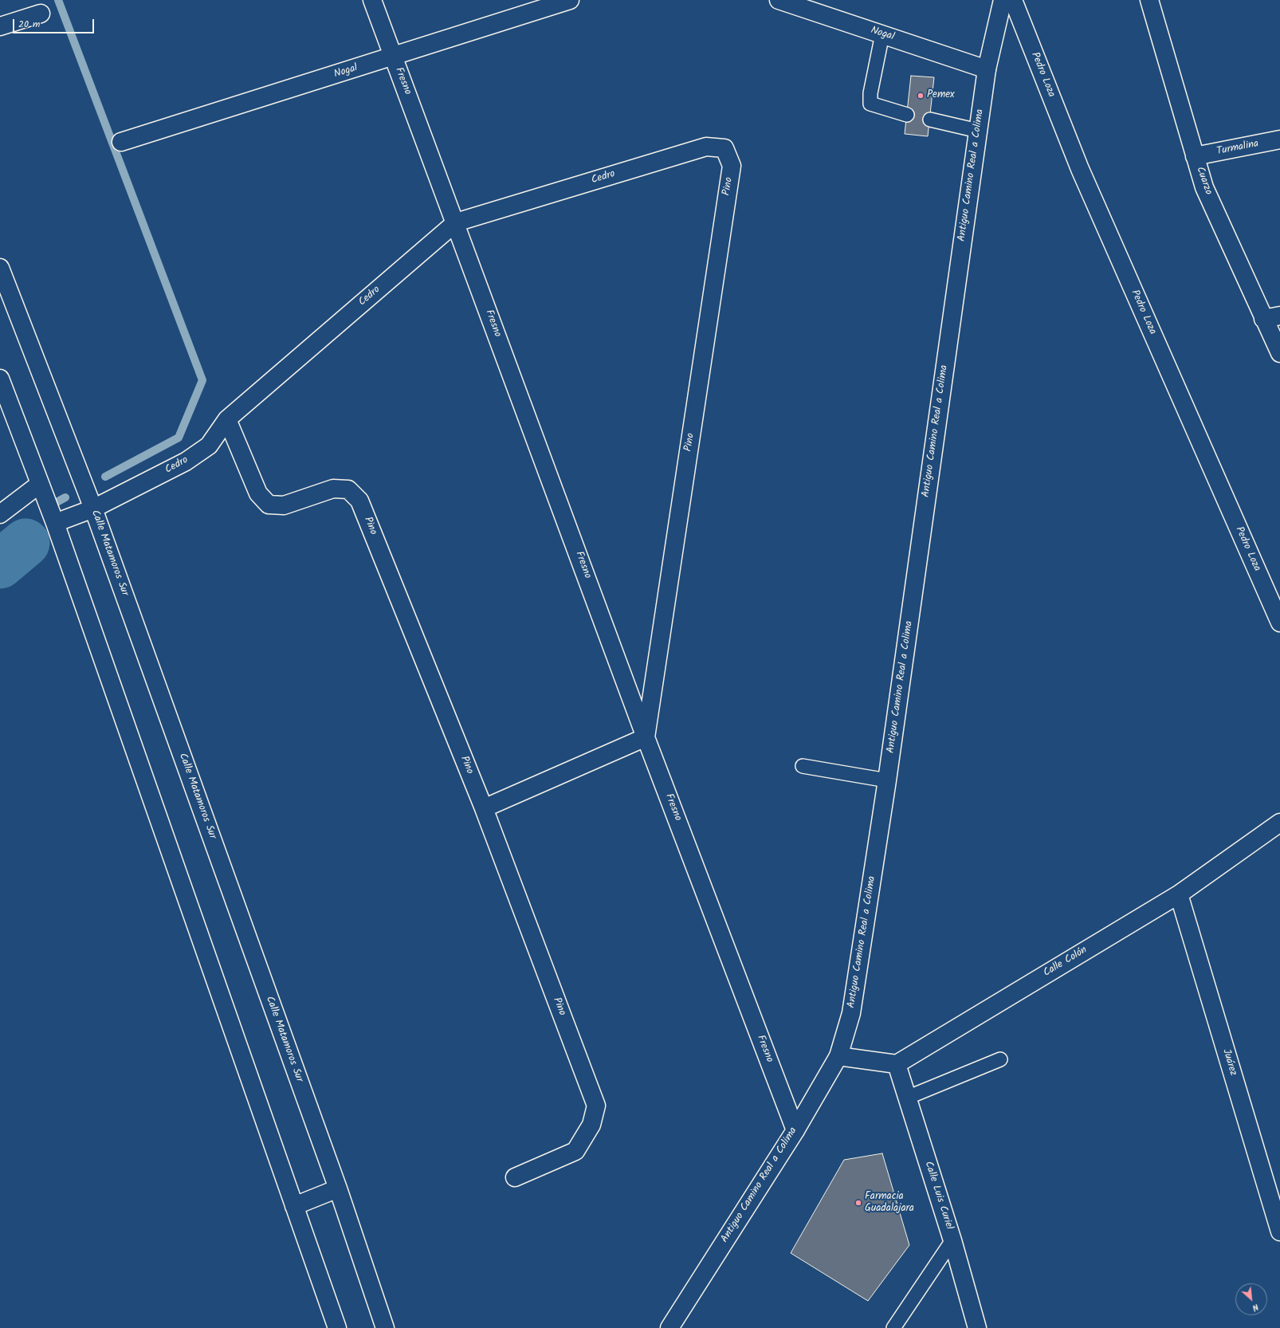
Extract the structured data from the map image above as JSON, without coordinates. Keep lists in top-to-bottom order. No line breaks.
{"streets":{"street":["Nogal","Pedro Loza","Fresno","Turmalina","Antiguo Camino Real a Colima","Cedro","Cuarzo","Pino","Calle Matamoros Sur","Calle Colón","Juárez","Calle Luis Curiel"]},"crossings":[["Nogal","Fresno"],["Nogal","Antiguo Camino Real a Colima"],["Fresno","Antiguo Camino Real a Colima"],["Fresno","Cedro"],["Fresno","Pino"],["Turmalina","Cuarzo"],["Cedro","Pino"],["Cedro","Calle Matamoros Sur"],["Calle Colón","Juárez"],["Calle Colón","Calle Luis Curiel"]],"places":["Pemex","Farmacia Guadalajara"],"scale_bar":"20 m","north":"bottom right"}
